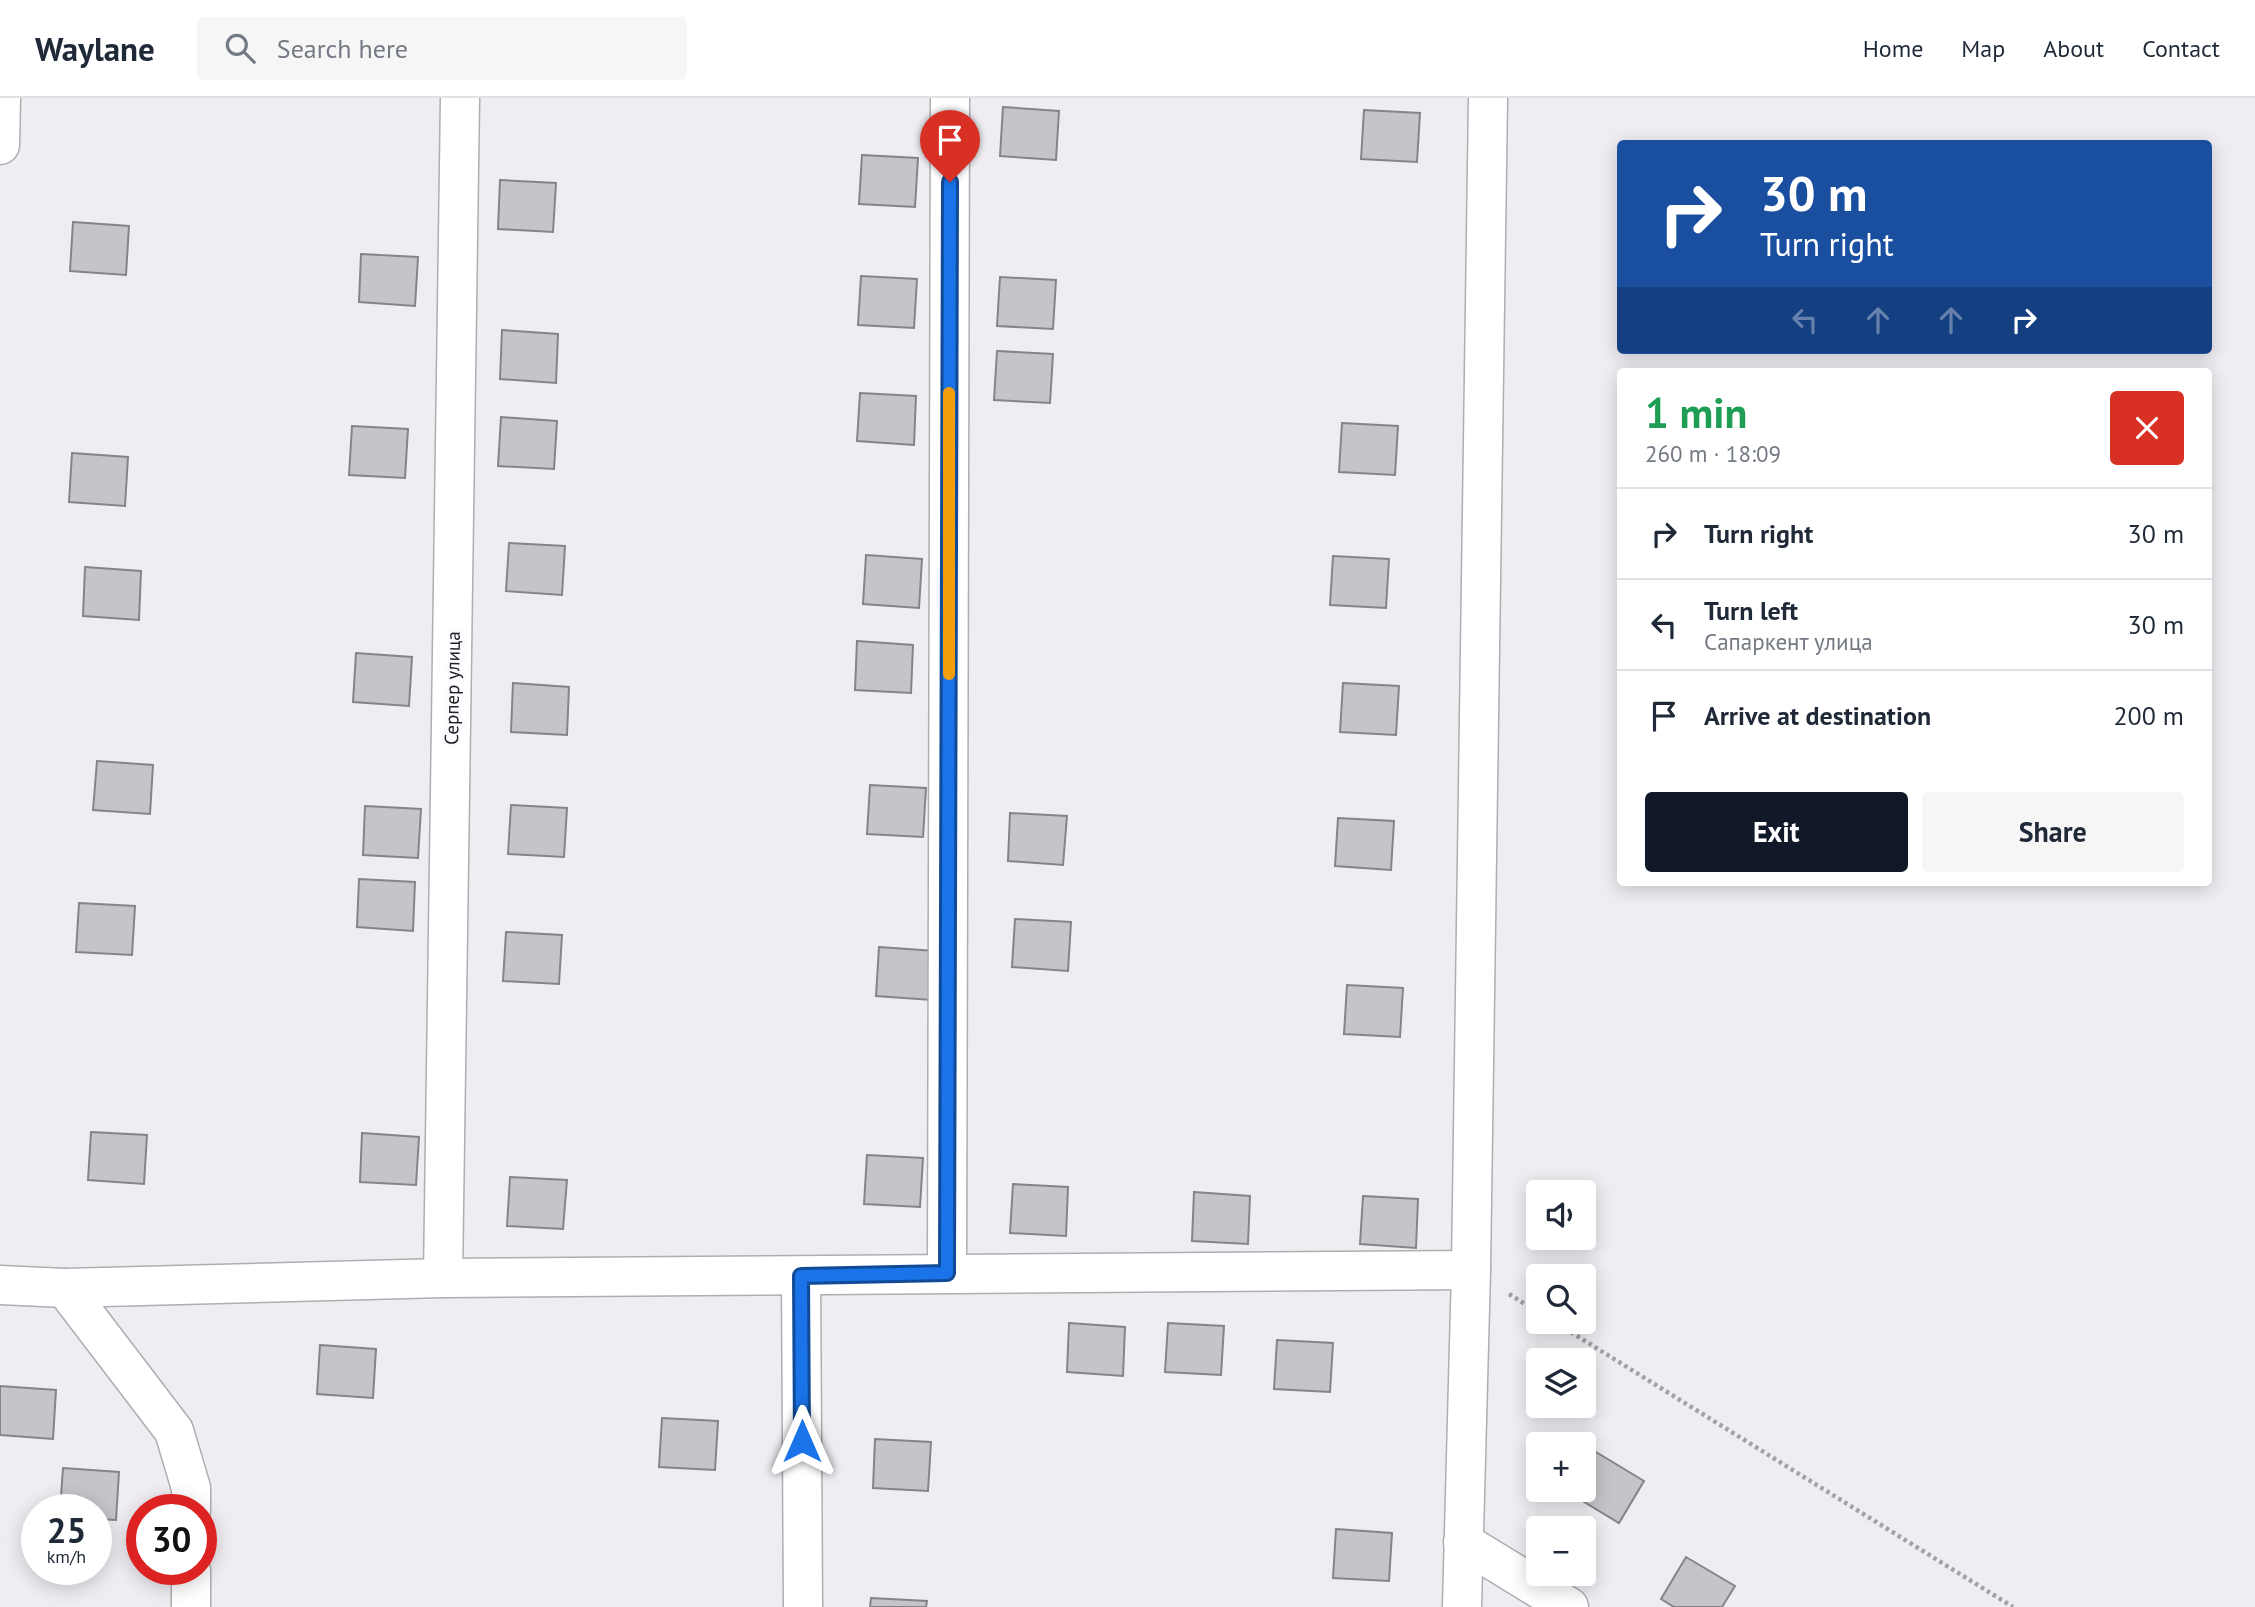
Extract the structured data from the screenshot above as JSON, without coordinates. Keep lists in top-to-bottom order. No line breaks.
{"streets":{"street":["Серпер улица"]},"page":{"header":"Waylane","search":"Search here","nav":["Home","Map","About","Contact"],"turn":["30 m","Turn right"],"heading":["1 min","260 m · 18:09"],"list":[{"name":"Turn right","value":"30 m"},{"name":"Turn left","note":"Сапаркент улица","value":"30 m"},{"name":"Arrive at destination","value":"200 m"}],"buttons":["Exit","Share"],"map_buttons":["+","−"],"speed":"25 km/h","limit":"30"}}
